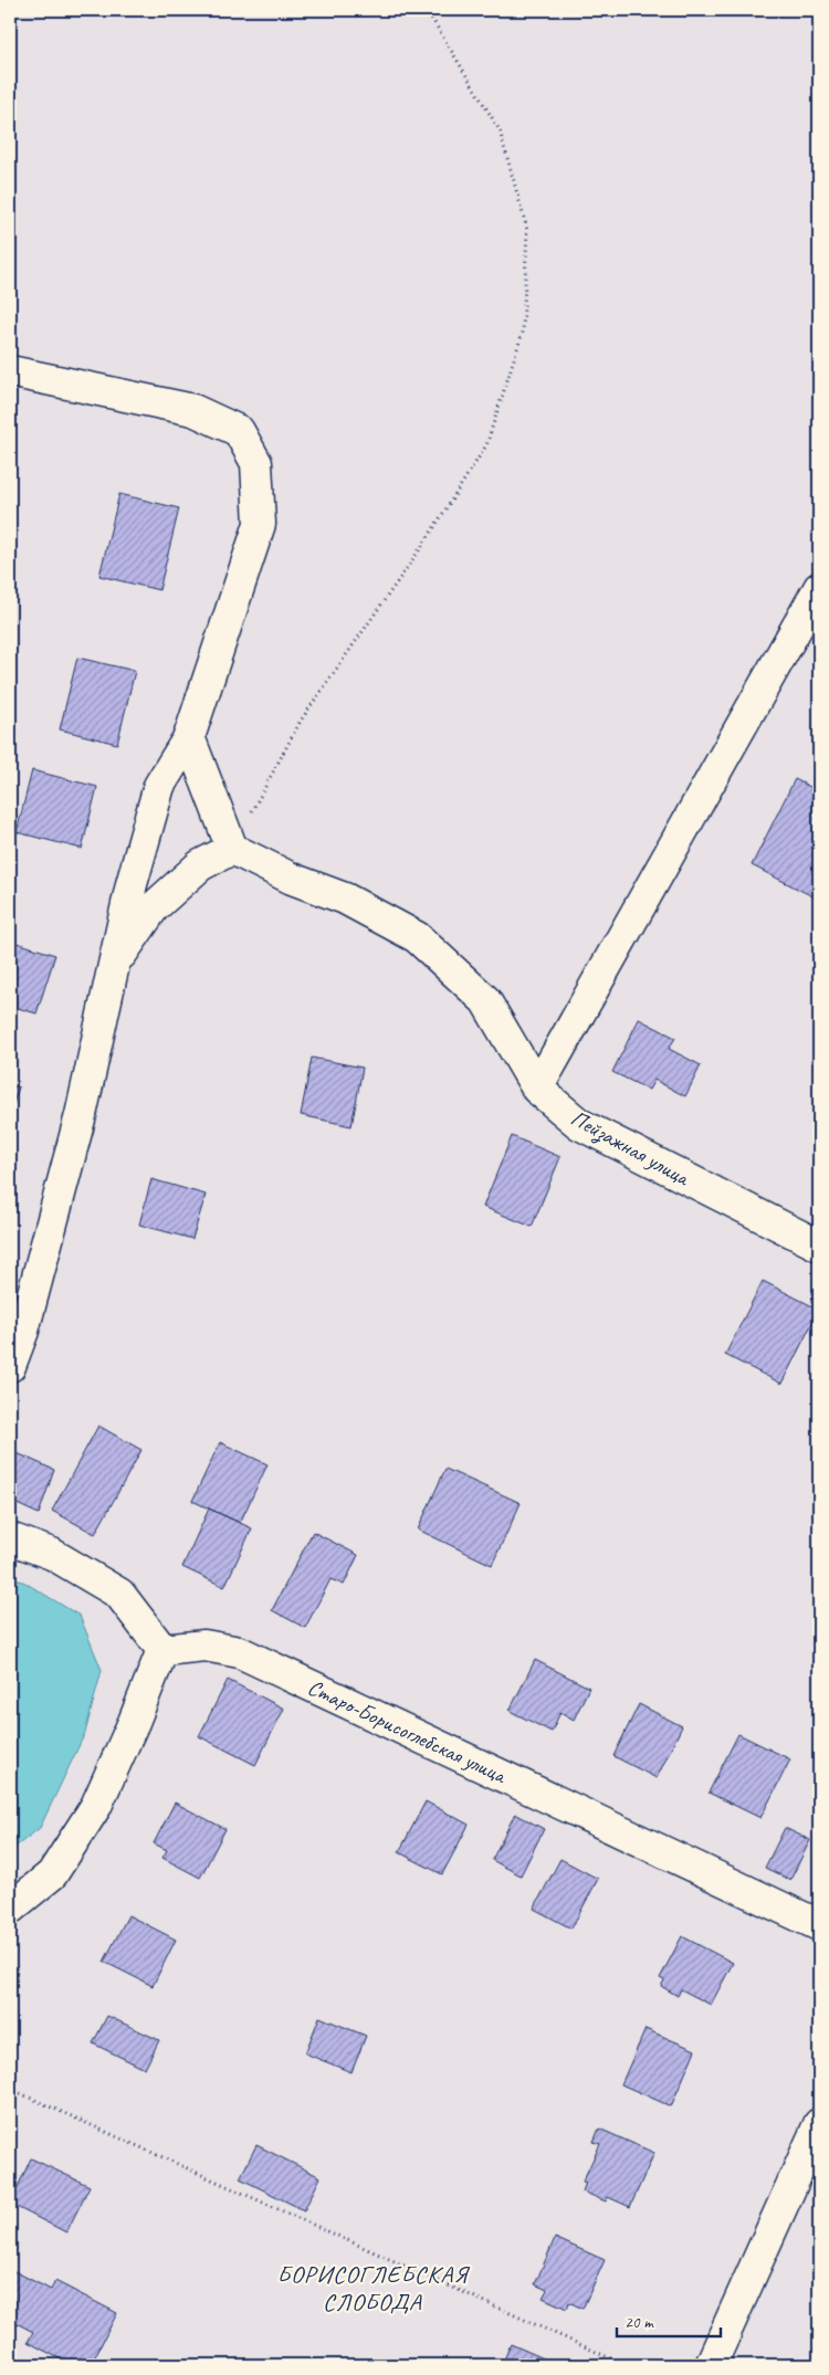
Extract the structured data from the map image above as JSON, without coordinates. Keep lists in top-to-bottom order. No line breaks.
{"streets":{"street":["Пейзажная улица","Старо-Борисоглебская улица"]},"districts":["БОРИСОГЛЕБСКАЯ СЛОБОДА"],"scale_bar":"20 m"}
